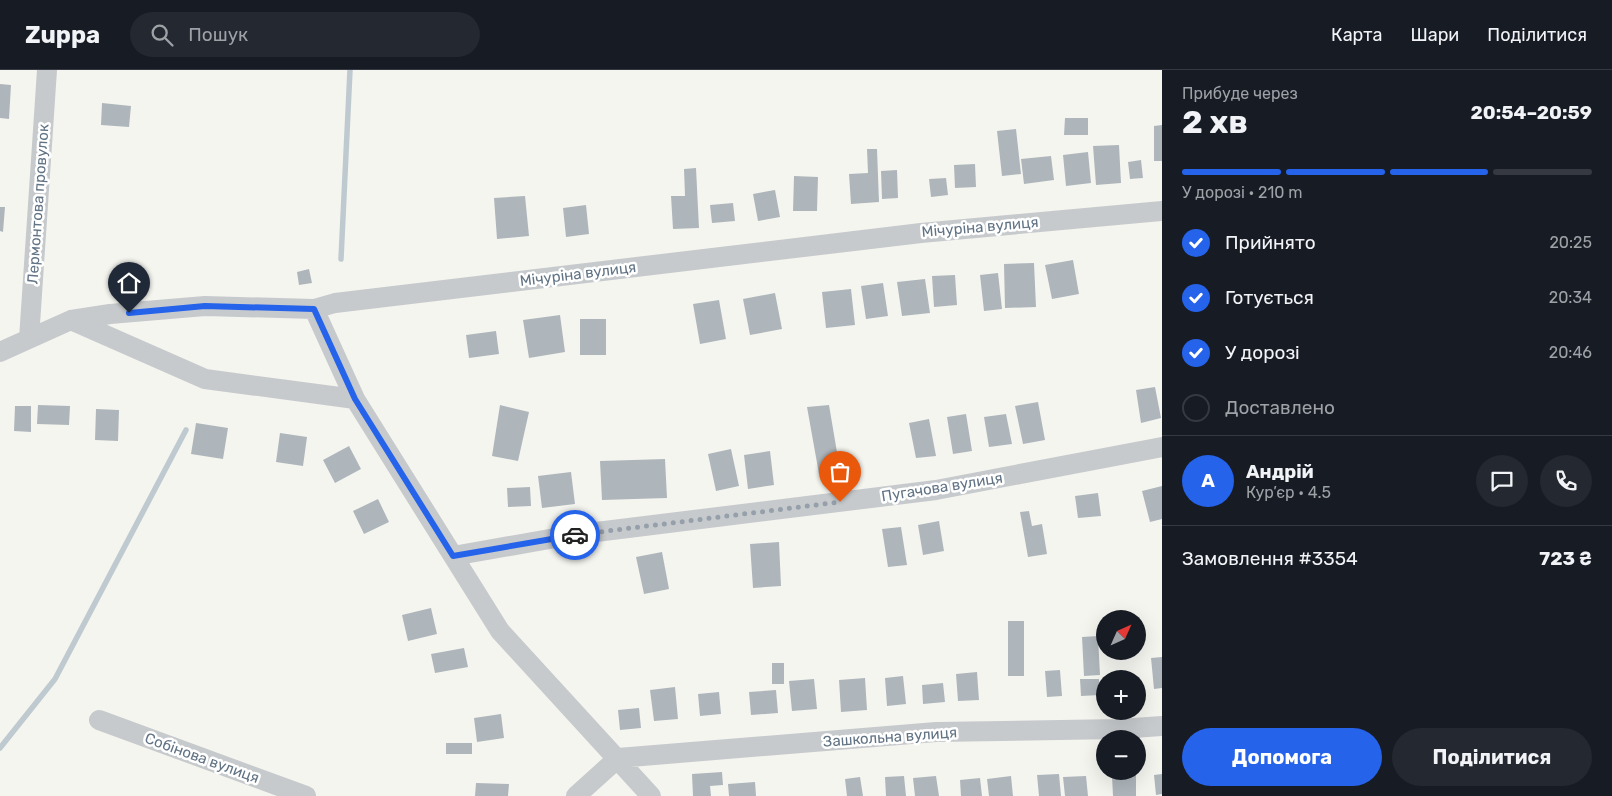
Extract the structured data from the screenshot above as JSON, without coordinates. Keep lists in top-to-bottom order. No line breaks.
{"streets":{"street":["Лермонтова провулок","Мічуріна вулиця","Пугачова вулиця","Зашкольна вулиця","Собінова вулиця"]},"crossings":[["Лермонтова провулок","Мічуріна вулиця"]],"north":"top right","page":{"header":"Zuppa","search":"Пошук","nav":["Карта","Шари","Поділитися"],"heading":["2 хв","Прибуде через","20:54–20:59"],"panel":["Андрій","Кур’єр · 4.5","Замовлення #3354","723 ₴"],"bar":"У дорозі · 210 m","list":[["Прийнято","20:25"],["Готується","20:34"],["У дорозі","20:46"],"Доставлено"],"round":"А","map_buttons":["+","−"],"buttons":["Допомога","Поділитися"]}}
